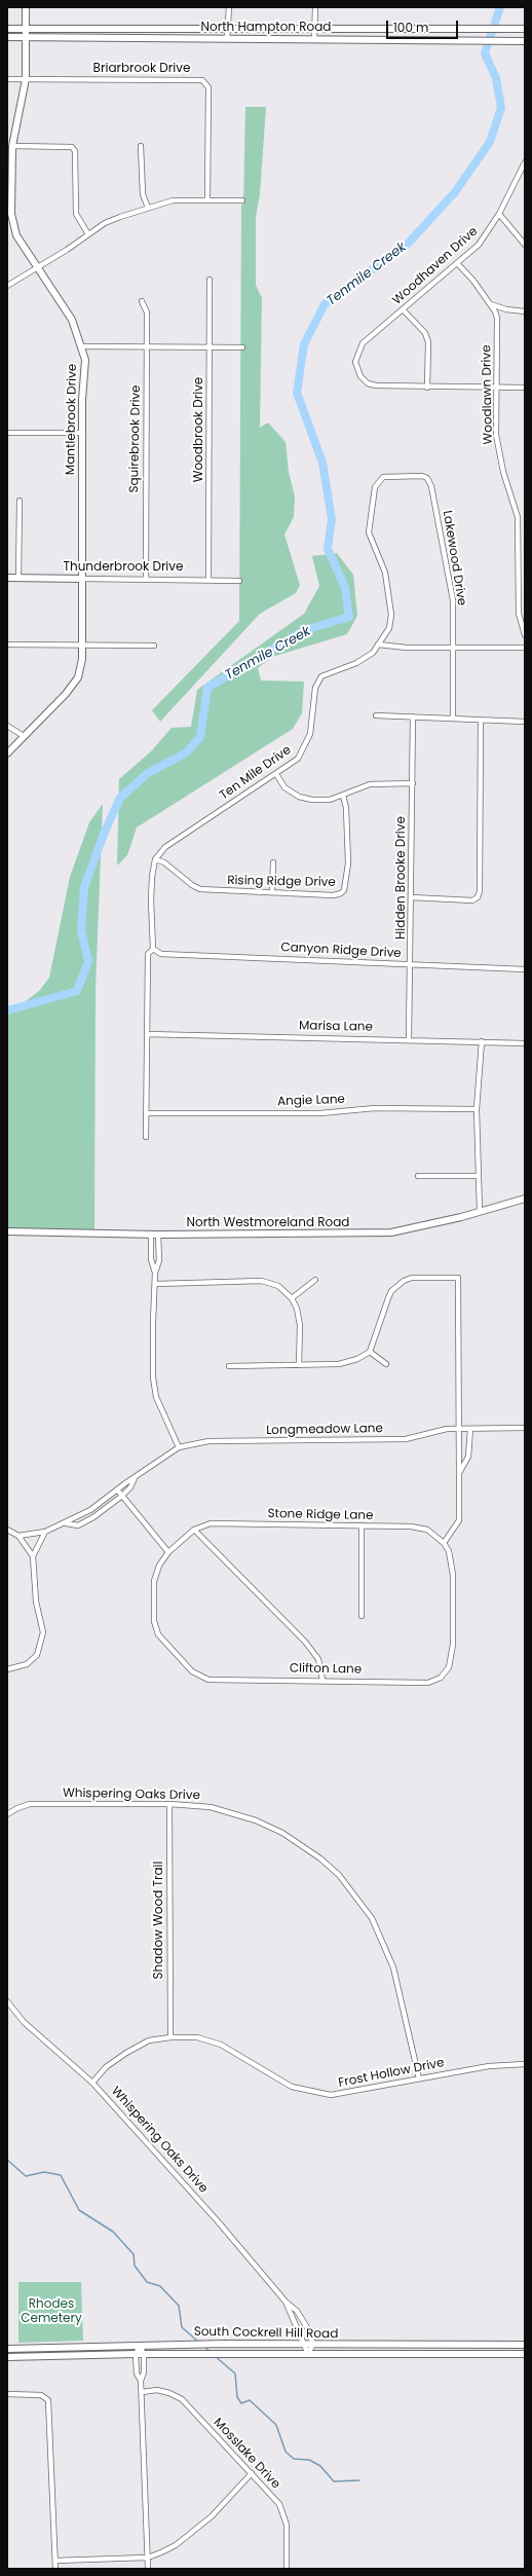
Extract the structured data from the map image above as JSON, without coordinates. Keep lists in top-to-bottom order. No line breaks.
{"streets":{"main road":["North Hampton Road","Mantlebrook Drive","Thunderbrook Drive","North Westmoreland Road","South Cockrell Hill Road"],"street":["Briarbrook Drive","Woodhaven Drive","Woodlawn Drive","Woodbrook Drive","Squirebrook Drive","Lakewood Drive","Ten Mile Drive","Hidden Brooke Drive","Rising Ridge Drive","Canyon Ridge Drive","Marisa Lane","Angie Lane","Longmeadow Lane","Stone Ridge Lane","Clifton Lane","Whispering Oaks Drive","Shadow Wood Trail","Frost Hollow Drive","Mosslake Drive"]},"crossings":[["North Hampton Road","Mantlebrook Drive"],["Briarbrook Drive","Mantlebrook Drive"],["Woodhaven Drive","Woodlawn Drive"],["Mantlebrook Drive","Thunderbrook Drive"],["Woodbrook Drive","Thunderbrook Drive"],["Squirebrook Drive","Thunderbrook Drive"],["Lakewood Drive","Ten Mile Drive"],["Ten Mile Drive","Rising Ridge Drive"],["Hidden Brooke Drive","Canyon Ridge Drive"],["Hidden Brooke Drive","Marisa Lane"],["Stone Ridge Lane","Clifton Lane"],["Whispering Oaks Drive","Shadow Wood Trail"],["Whispering Oaks Drive","Frost Hollow Drive"],["Whispering Oaks Drive","South Cockrell Hill Road"],["Shadow Wood Trail","Frost Hollow Drive"]],"water":["Tenmile Creek"],"parks":["Rhodes Cemetery"],"scale_bar":"100 m"}
